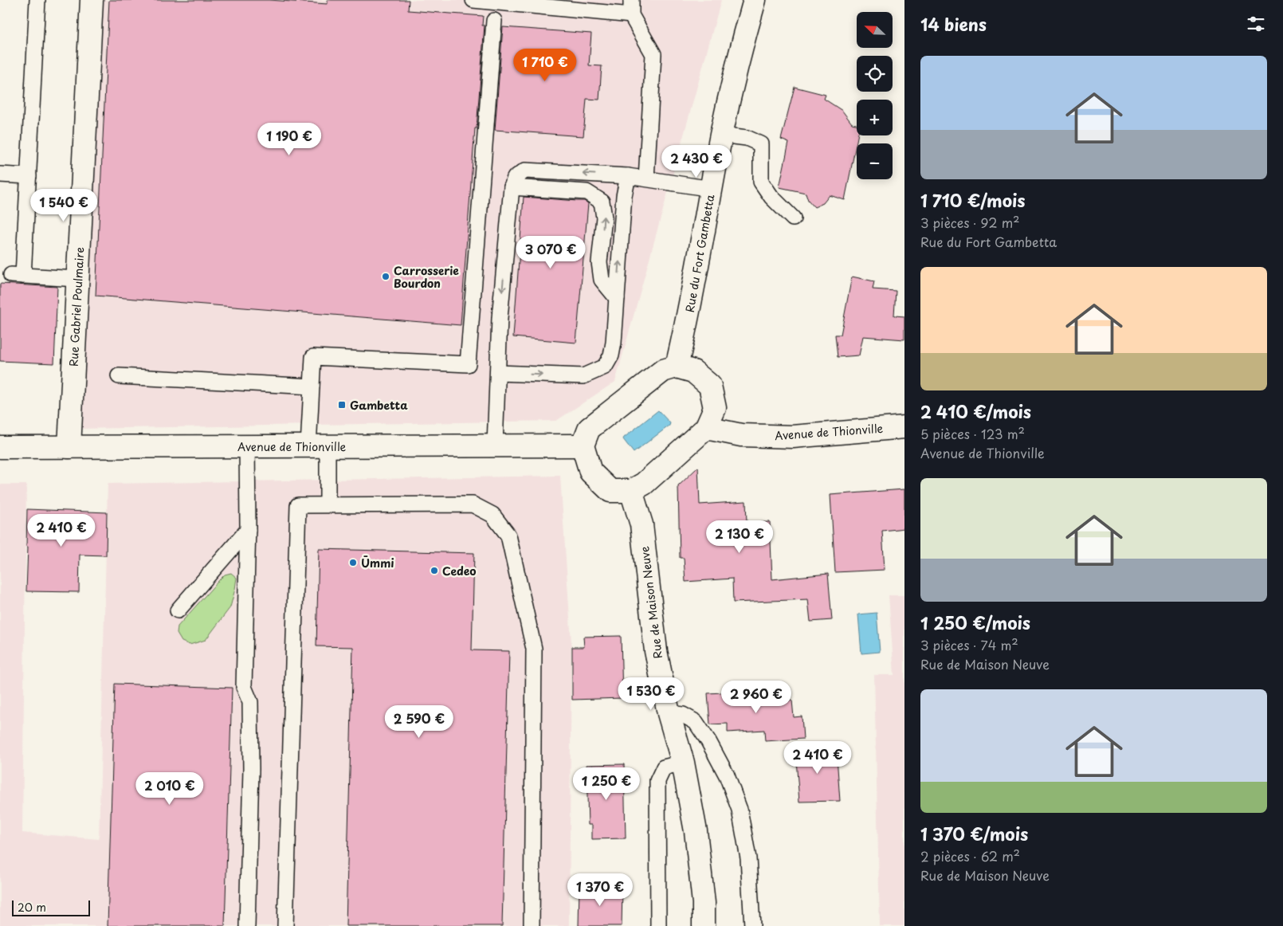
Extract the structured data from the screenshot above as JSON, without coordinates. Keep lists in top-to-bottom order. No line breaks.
{"streets":{"street":["Rue du Fort Gambetta","Rue Gabriel Poulmaire","Avenue de Thionville","Rue de Maison Neuve"]},"crossings":[["Rue Gabriel Poulmaire","Avenue de Thionville"]],"places":{"other":["Carrosserie Bourdon","Ūmmi","Cedeo"],"transit":["Gambetta"]},"scale_bar":"20 m","north":"top left","page":{"heading":"14 biens","map_buttons":["+","−"],"list":[{"name":"1 710 €/mois","note":"3 pièces · 92 m² · Rue du Fort Gambetta"},{"name":"2 410 €/mois","note":"5 pièces · 123 m² · Avenue de Thionville"},{"name":"1 250 €/mois","note":"3 pièces · 74 m² · Rue de Maison Neuve"},{"name":"1 370 €/mois","note":"2 pièces · 62 m² · Rue de Maison Neuve"}],"price":["1 710 €","1 190 €","2 430 €","1 540 €","3 070 €","2 410 €","2 130 €","1 530 €","2 960 €","2 590 €","2 410 €","1 250 €","2 010 €","1 370 €"],"scale":"20 m"}}
